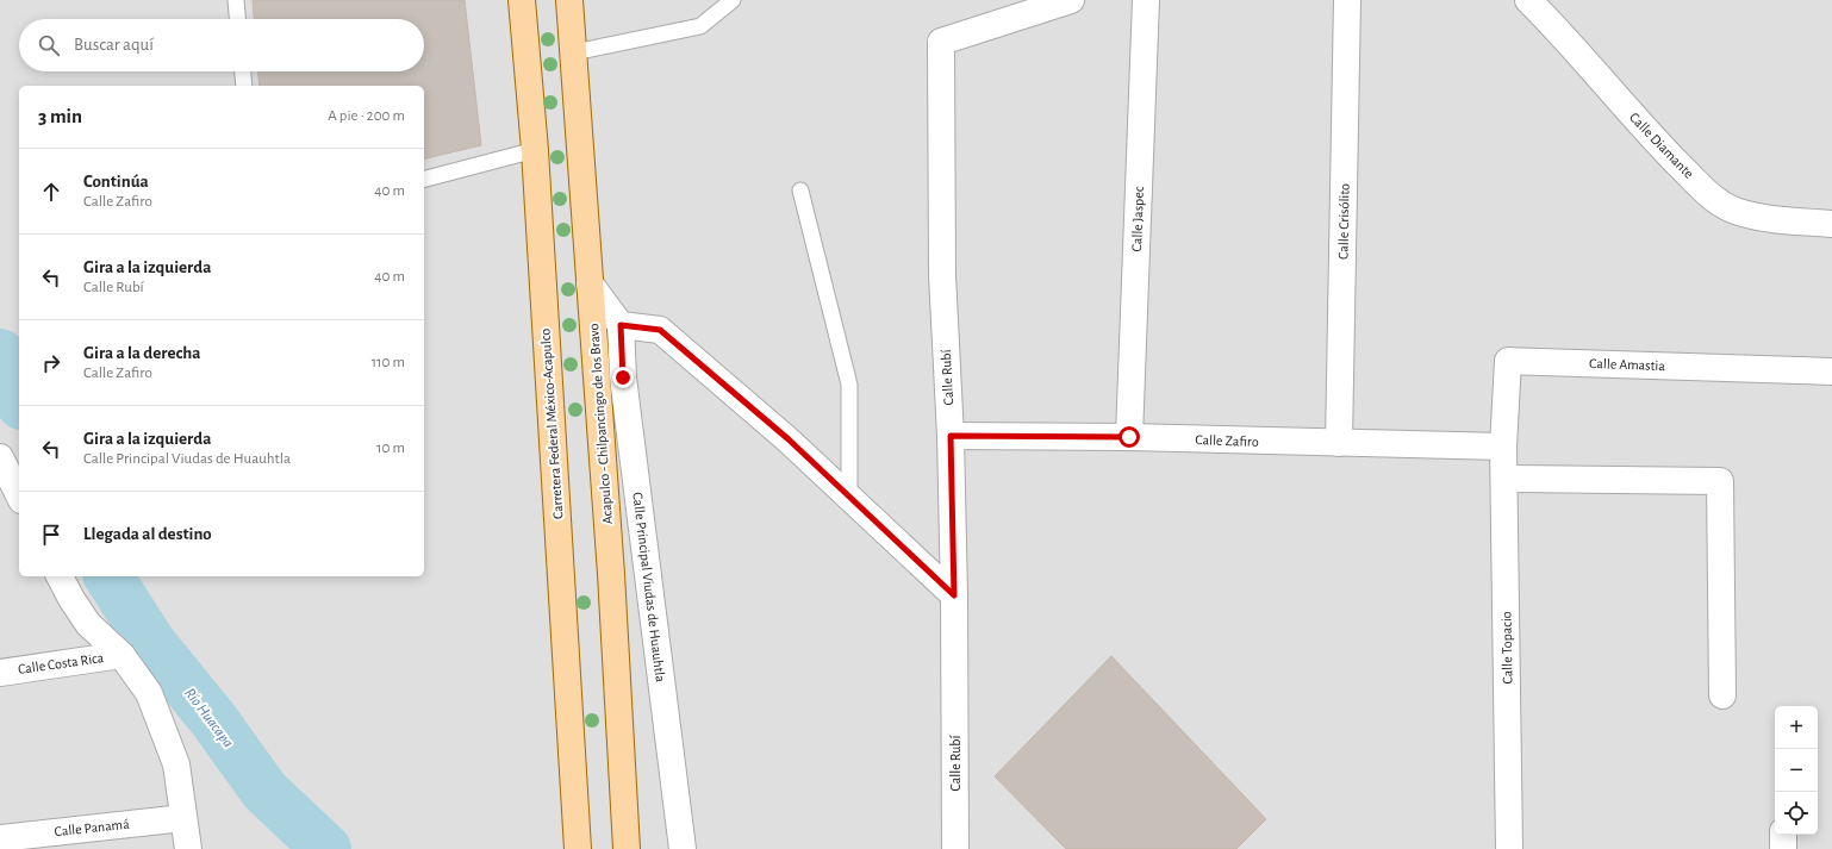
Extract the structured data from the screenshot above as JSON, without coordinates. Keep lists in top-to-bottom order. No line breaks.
{"streets":{"main road":["Carretera Federal México-Acapulco","Acapulco - Chilpancingo de los Bravo"],"street":["Calle Diamante","Calle Jaspec","Calle Crisólito","Calle Amastia","Calle Rubí","Calle Zafiro","Calle Principal Viudas de Huauhtla","Calle Topacio","Calle Costa Rica","Calle Panamá"]},"crossings":[["Calle Jaspec","Calle Zafiro"],["Calle Crisólito","Calle Zafiro"],["Calle Amastia","Calle Zafiro"],["Calle Amastia","Calle Topacio"],["Calle Rubí","Calle Zafiro"],["Calle Zafiro","Calle Topacio"]],"water":["Río Huacapa"],"page":{"search":"Buscar aquí","heading":["3 min","A pie · 200 m"],"list":[["Continúa","Calle Zafiro","40 m"],["Gira a la izquierda","Calle Rubí","40 m"],["Gira a la derecha","Calle Zafiro","110 m"],["Gira a la izquierda","Calle Principal Viudas de Huauhtla","10 m"],"Llegada al destino"],"map_buttons":["+","−"]}}
